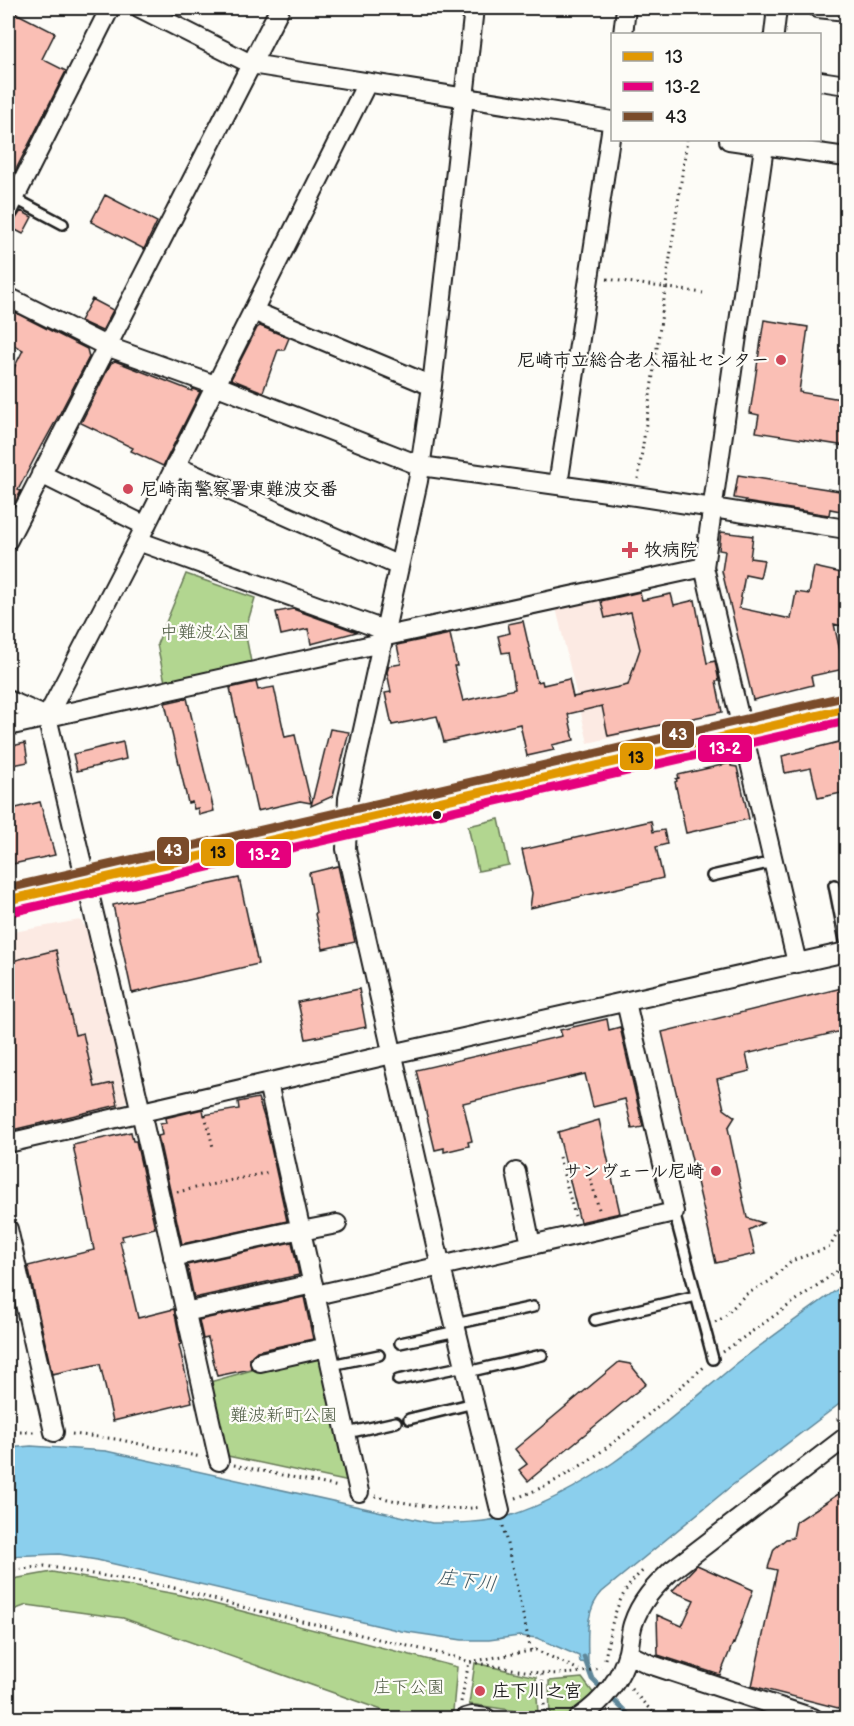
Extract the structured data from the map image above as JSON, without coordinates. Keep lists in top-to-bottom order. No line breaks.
{"water":["庄下川"],"parks":["中難波公園","難波新町公園","庄下公園"],"places":{"other":["尼崎市立総合老人福祉センター","尼崎南警察署東難波交番","サンヴェール尼崎","庄下川之宮"],"health":["牧病院"]},"lines":["transit line 43","transit line 13","transit line 13-2"],"legend":["13","13-2","43"]}
